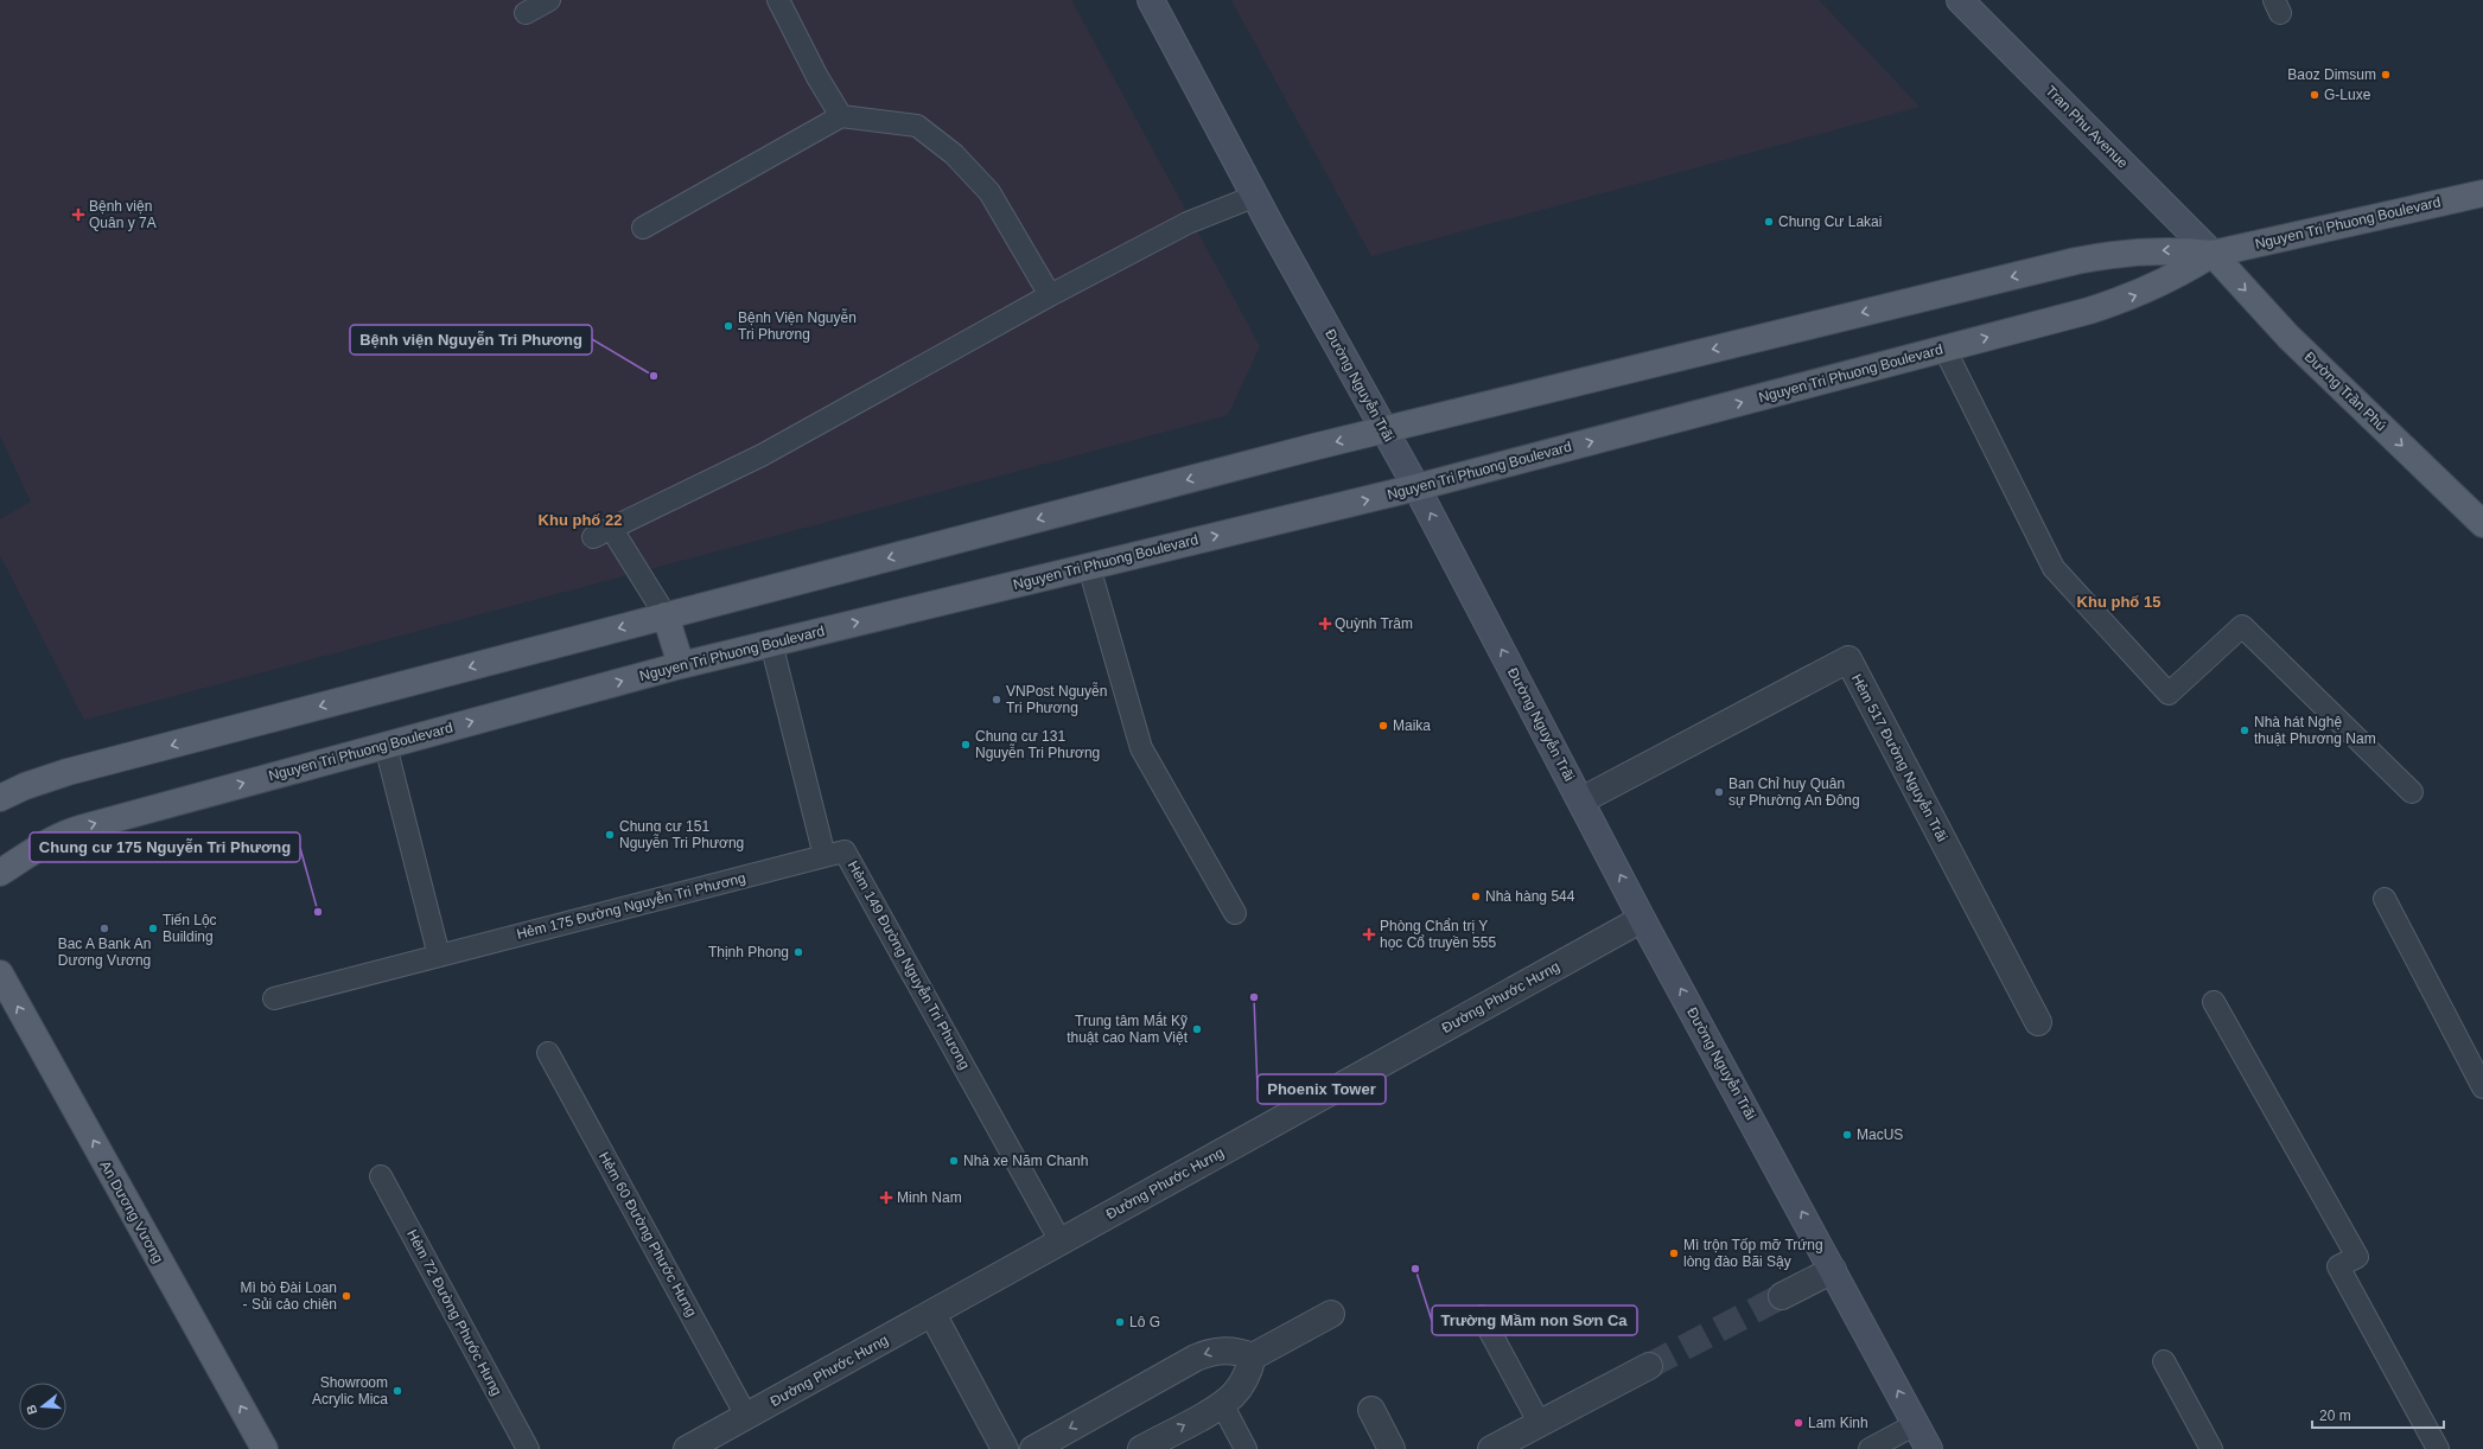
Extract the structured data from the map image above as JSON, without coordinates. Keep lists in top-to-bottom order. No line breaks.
{"streets":{"main road":["Tran Phu Avenue","Nguyen Tri Phuong Boulevard","Đường Nguyễn Trãi","Đường Trần Phú","An Dương Vương"],"street":["Hẻm 517 Đường Nguyễn Trãi","Đường Phước Hưng"],"lane":["Hẻm 175 Đường Nguyễn Tri Phương","Hẻm 149 Đường Nguyễn Tri Phương","Hẻm 60 Đường Phước Hưng","Hẻm 72 Đường Phước Hưng"]},"crossings":[["Tran Phu Avenue","Nguyen Tri Phuong Boulevard"],["Tran Phu Avenue","Đường Trần Phú"],["Nguyen Tri Phuong Boulevard","Đường Nguyễn Trãi"],["Nguyen Tri Phuong Boulevard","Đường Trần Phú"],["Đường Nguyễn Trãi","Hẻm 517 Đường Nguyễn Trãi"],["Đường Nguyễn Trãi","Đường Phước Hưng"],["Hẻm 175 Đường Nguyễn Tri Phương","Hẻm 149 Đường Nguyễn Tri Phương"],["Hẻm 149 Đường Nguyễn Tri Phương","Đường Phước Hưng"],["Đường Phước Hưng","Hẻm 60 Đường Phước Hưng"]],"one_way":["Đường Nguyễn Trãi","Đường Trần Phú","An Dương Vương"],"districts":["Khu phố 22","Khu phố 15"],"places":{"other":["Baoz Dimsum","G-Luxe","Chung Cư Lakai","Bệnh Viện Nguyễn Tri Phương","Bệnh viện Nguyễn Tri Phương","VNPost Nguyễn Tri Phương","Maika","Nhà hát Nghệ thuật Phương Nam","Chung cư 131 Nguyễn Tri Phương","Ban Chỉ huy Quân sự Phường An Đông","Chung cư 151 Nguyễn Tri Phương","Nhà hàng 544","Chung cư 175 Nguyễn Tri Phương","Bac A Bank An Dương Vương","Tiến Lộc Building","Thịnh Phong","Phoenix Tower","Trung tâm Mắt Kỹ thuật cao Nam Việt","MacUS","Nhà xe Năm Chanh","Mì trộn Tốp mỡ Trứng lòng đào Bãi Sậy","Trường Mầm non Sơn Ca","Mì bò Đài Loan - Sủi cảo chiên","Lô G","Showroom Acrylic Mica","Lam Kinh"],"health":["Bệnh viện Quân y 7A","Quỳnh Trâm","Phòng Chẩn trị Y học Cổ truyền 555","Minh Nam"]},"scale_bar":"20 m","north":"left"}
